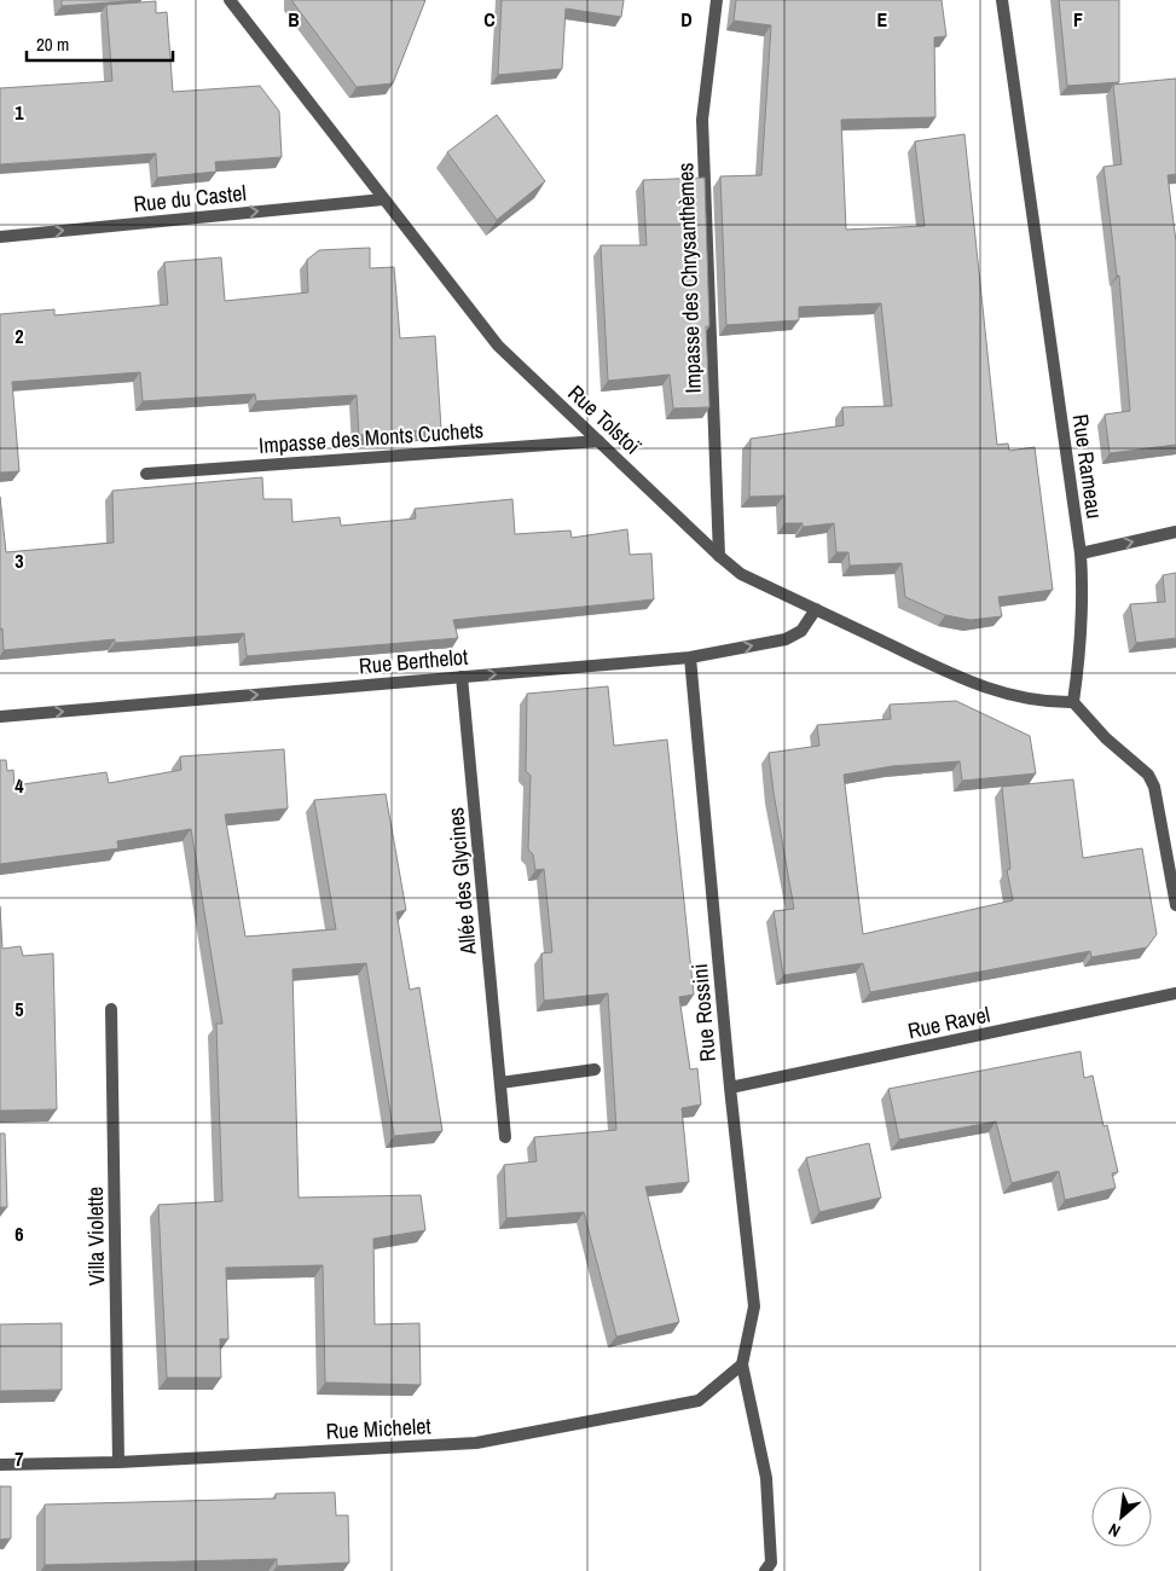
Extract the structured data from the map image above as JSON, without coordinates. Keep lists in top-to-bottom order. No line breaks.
{"streets":{"street":["Rue du Castel","Impasse des Chrysanthèmes","Rue Tolstoï","Impasse des Monts Cuchets","Rue Rameau","Rue Berthelot","Allée des Glycines","Rue Rossini","Rue Ravel","Villa Violette","Rue Michelet"]},"crossings":[["Rue du Castel","Rue Tolstoï"],["Impasse des Chrysanthèmes","Rue Tolstoï"],["Rue Tolstoï","Impasse des Monts Cuchets"],["Rue Tolstoï","Rue Rameau"],["Rue Tolstoï","Rue Berthelot"],["Rue Berthelot","Allée des Glycines"],["Rue Berthelot","Rue Rossini"],["Rue Rossini","Rue Ravel"],["Rue Rossini","Rue Michelet"],["Villa Violette","Rue Michelet"]],"one_way":["Rue du Castel","Rue Berthelot"],"scale_bar":"20 m","north":"bottom left","grid":{"columns":["B","C","D","E","F"],"rows":["1","2","3","4","5","6","7"]}}
